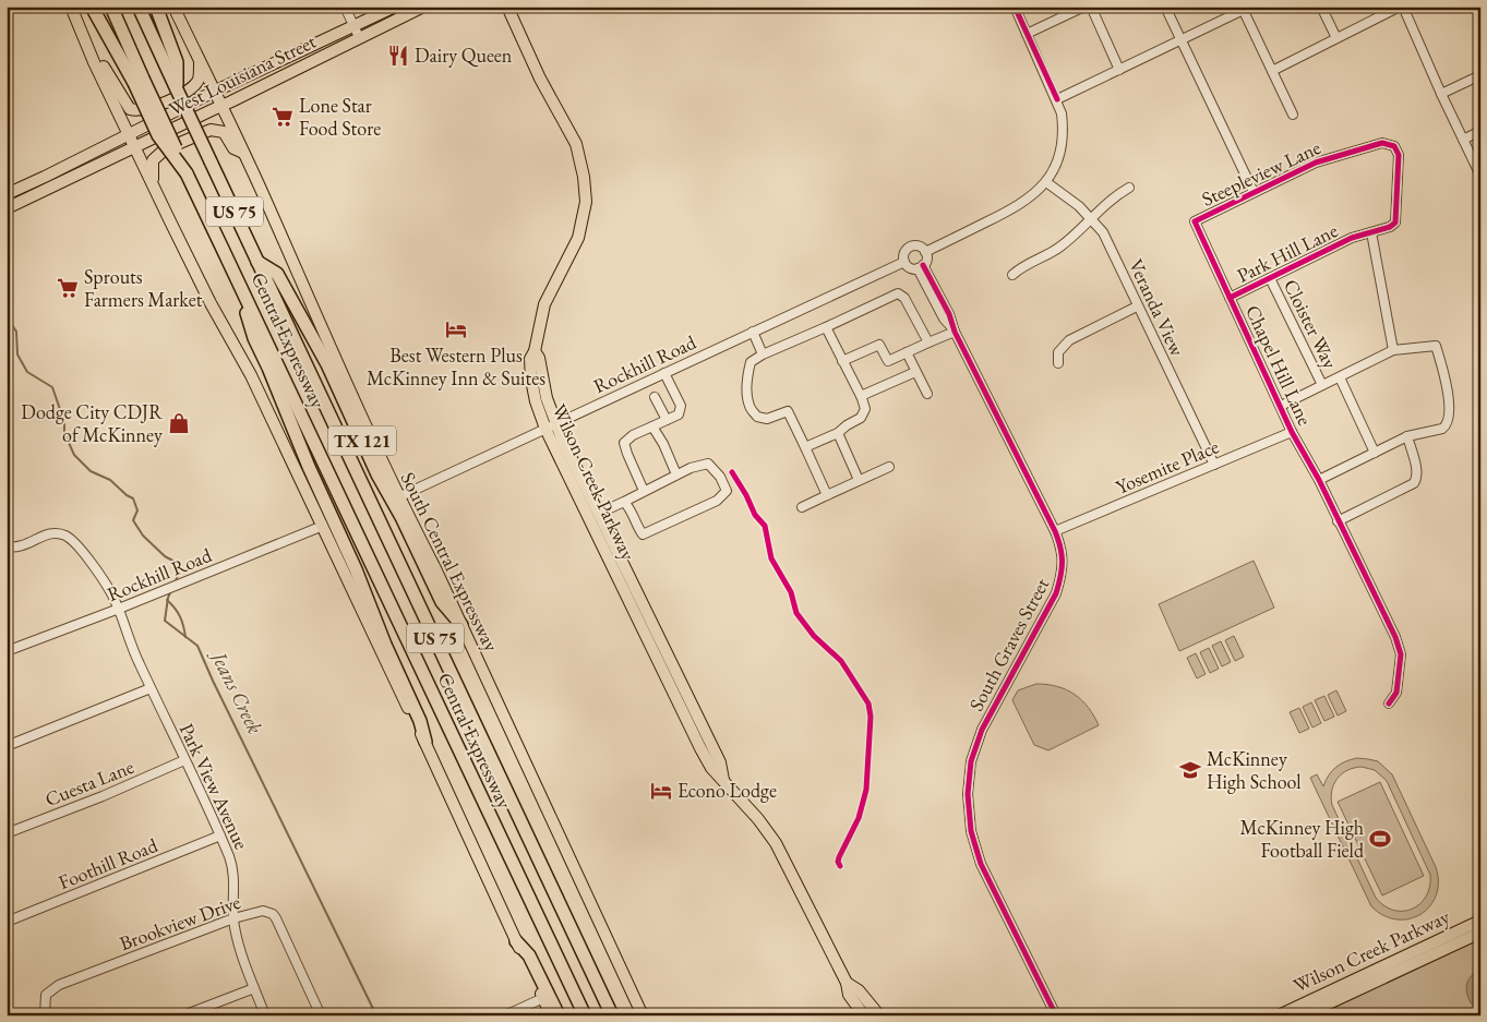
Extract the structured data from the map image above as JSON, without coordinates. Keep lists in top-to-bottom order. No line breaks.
{"streets":{"highway":["US 75","Central Expressway","TX 121"],"main road":["West Louisiana Street","Wilson Creek Parkway","South Central Expressway"],"street":["Steepleview Lane","Park Hill Lane","Veranda View","Cloister Way","Rockhill Road","Chapel Hill Lane","Yosemite Place","South Graves Street","Cuesta Lane","Park View Avenue","Foothill Road","Brookview Drive"]},"crossings":[["West Louisiana Street","South Central Expressway"],["Steepleview Lane","Park Hill Lane"],["Steepleview Lane","Chapel Hill Lane"],["Park Hill Lane","Cloister Way"],["Park Hill Lane","Chapel Hill Lane"],["Veranda View","Yosemite Place"],["Central Expressway","TX 121"],["Rockhill Road","Wilson Creek Parkway"],["Rockhill Road","South Central Expressway"],["Rockhill Road","South Graves Street"],["Rockhill Road","Park View Avenue"],["Chapel Hill Lane","Yosemite Place"],["TX 121","South Central Expressway"],["Yosemite Place","South Graves Street"],["Cuesta Lane","Park View Avenue"],["Park View Avenue","Foothill Road"],["Park View Avenue","Brookview Drive"]],"water":["Jeans Creek"],"places":{"restaurant":["Dairy Queen"],"supermarket":["Lone Star Food Store","Sprouts Farmers Market"],"hotel":["Best Western Plus McKinney Inn & Suites","Econo Lodge"],"shop":["Dodge City CDJR of McKinney"],"school or university":["McKinney High School"],"sports":["McKinney High Football Field"]}}
